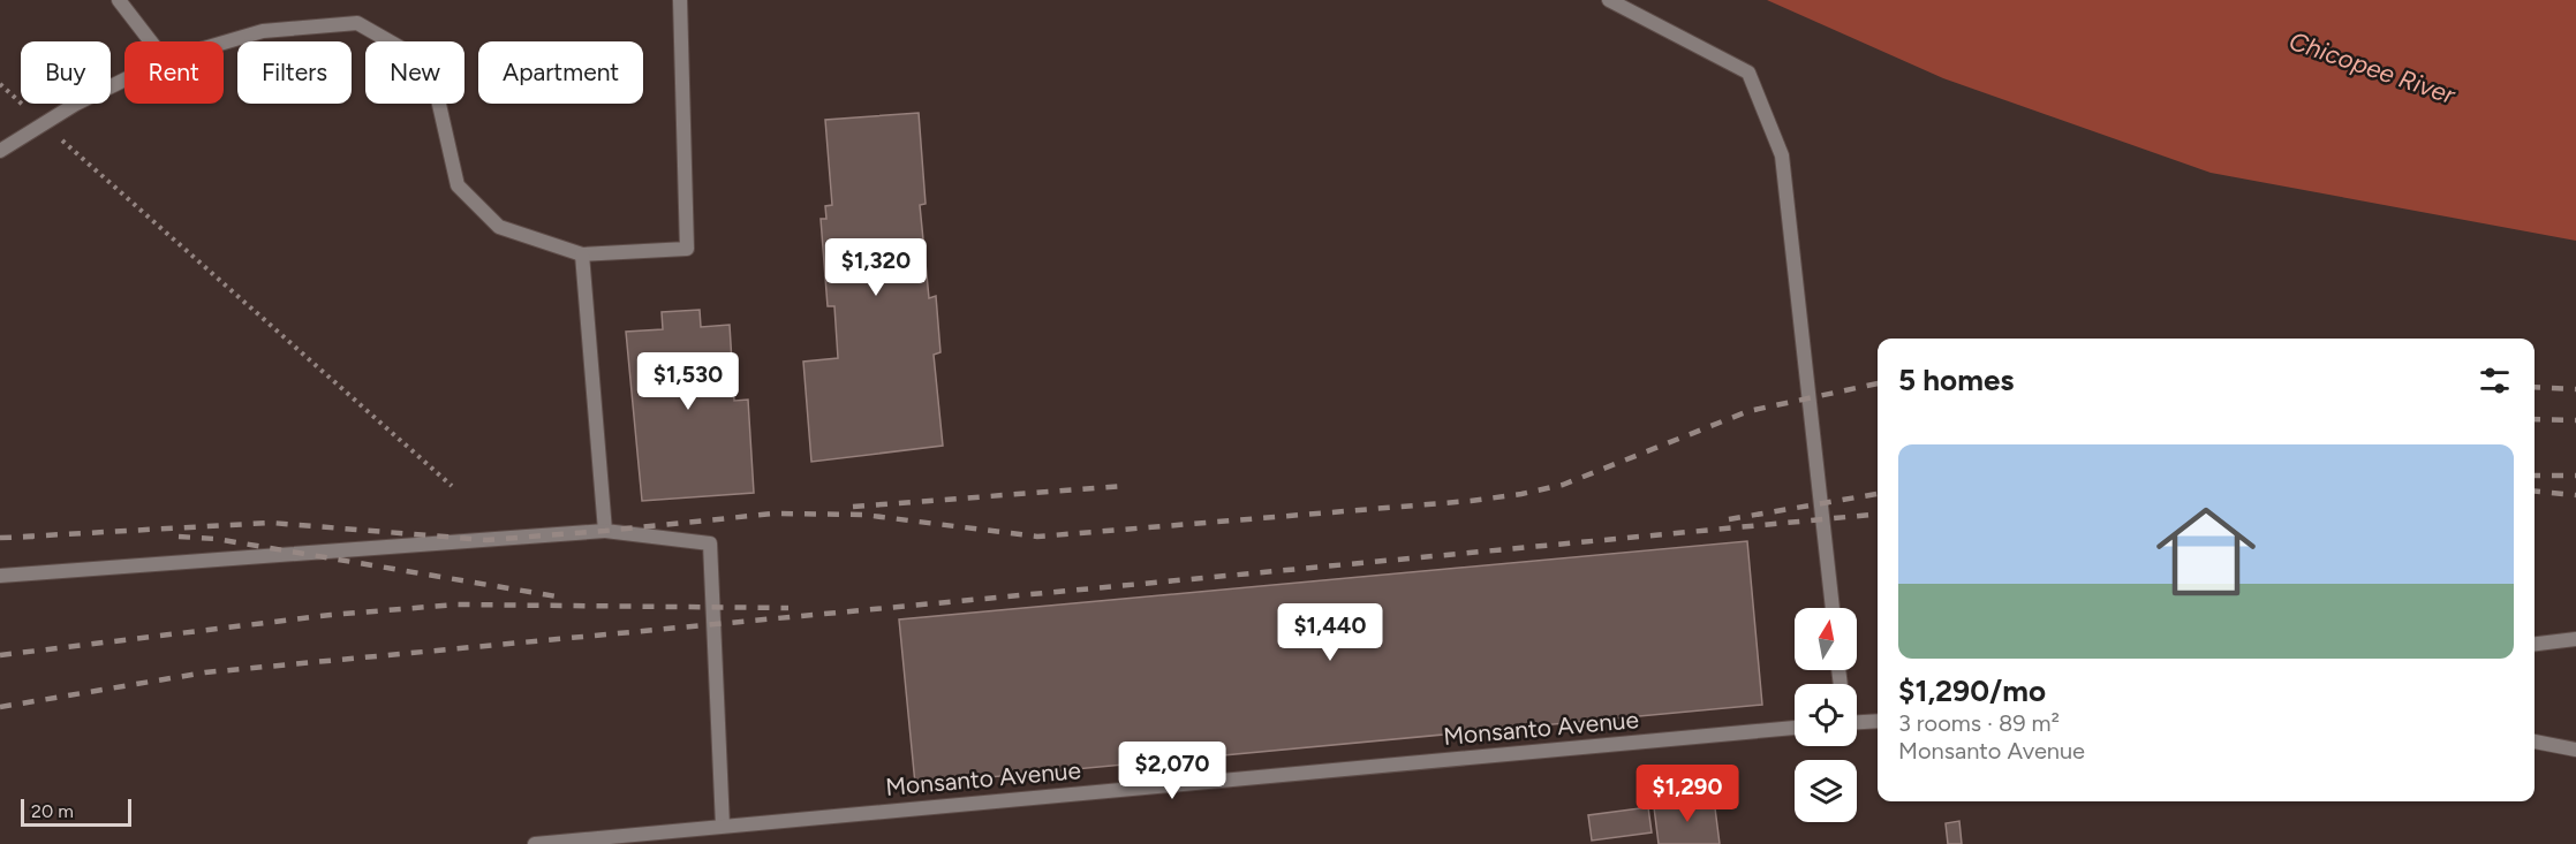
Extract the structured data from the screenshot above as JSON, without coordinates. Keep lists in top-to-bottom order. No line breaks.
{"streets":{"street":["Monsanto Avenue"]},"water":["Chicopee River"],"scale_bar":"20 m","north":"top","page":{"chip":["Buy","Rent","Filters","New","Apartment"],"price":["$1,320","$1,530","$1,440","$2,070","$1,290"],"heading":"5 homes","list":[{"name":"$1,290/mo","note":"3 rooms · 89 m² · Monsanto Avenue"}],"scale":"20 m"}}
